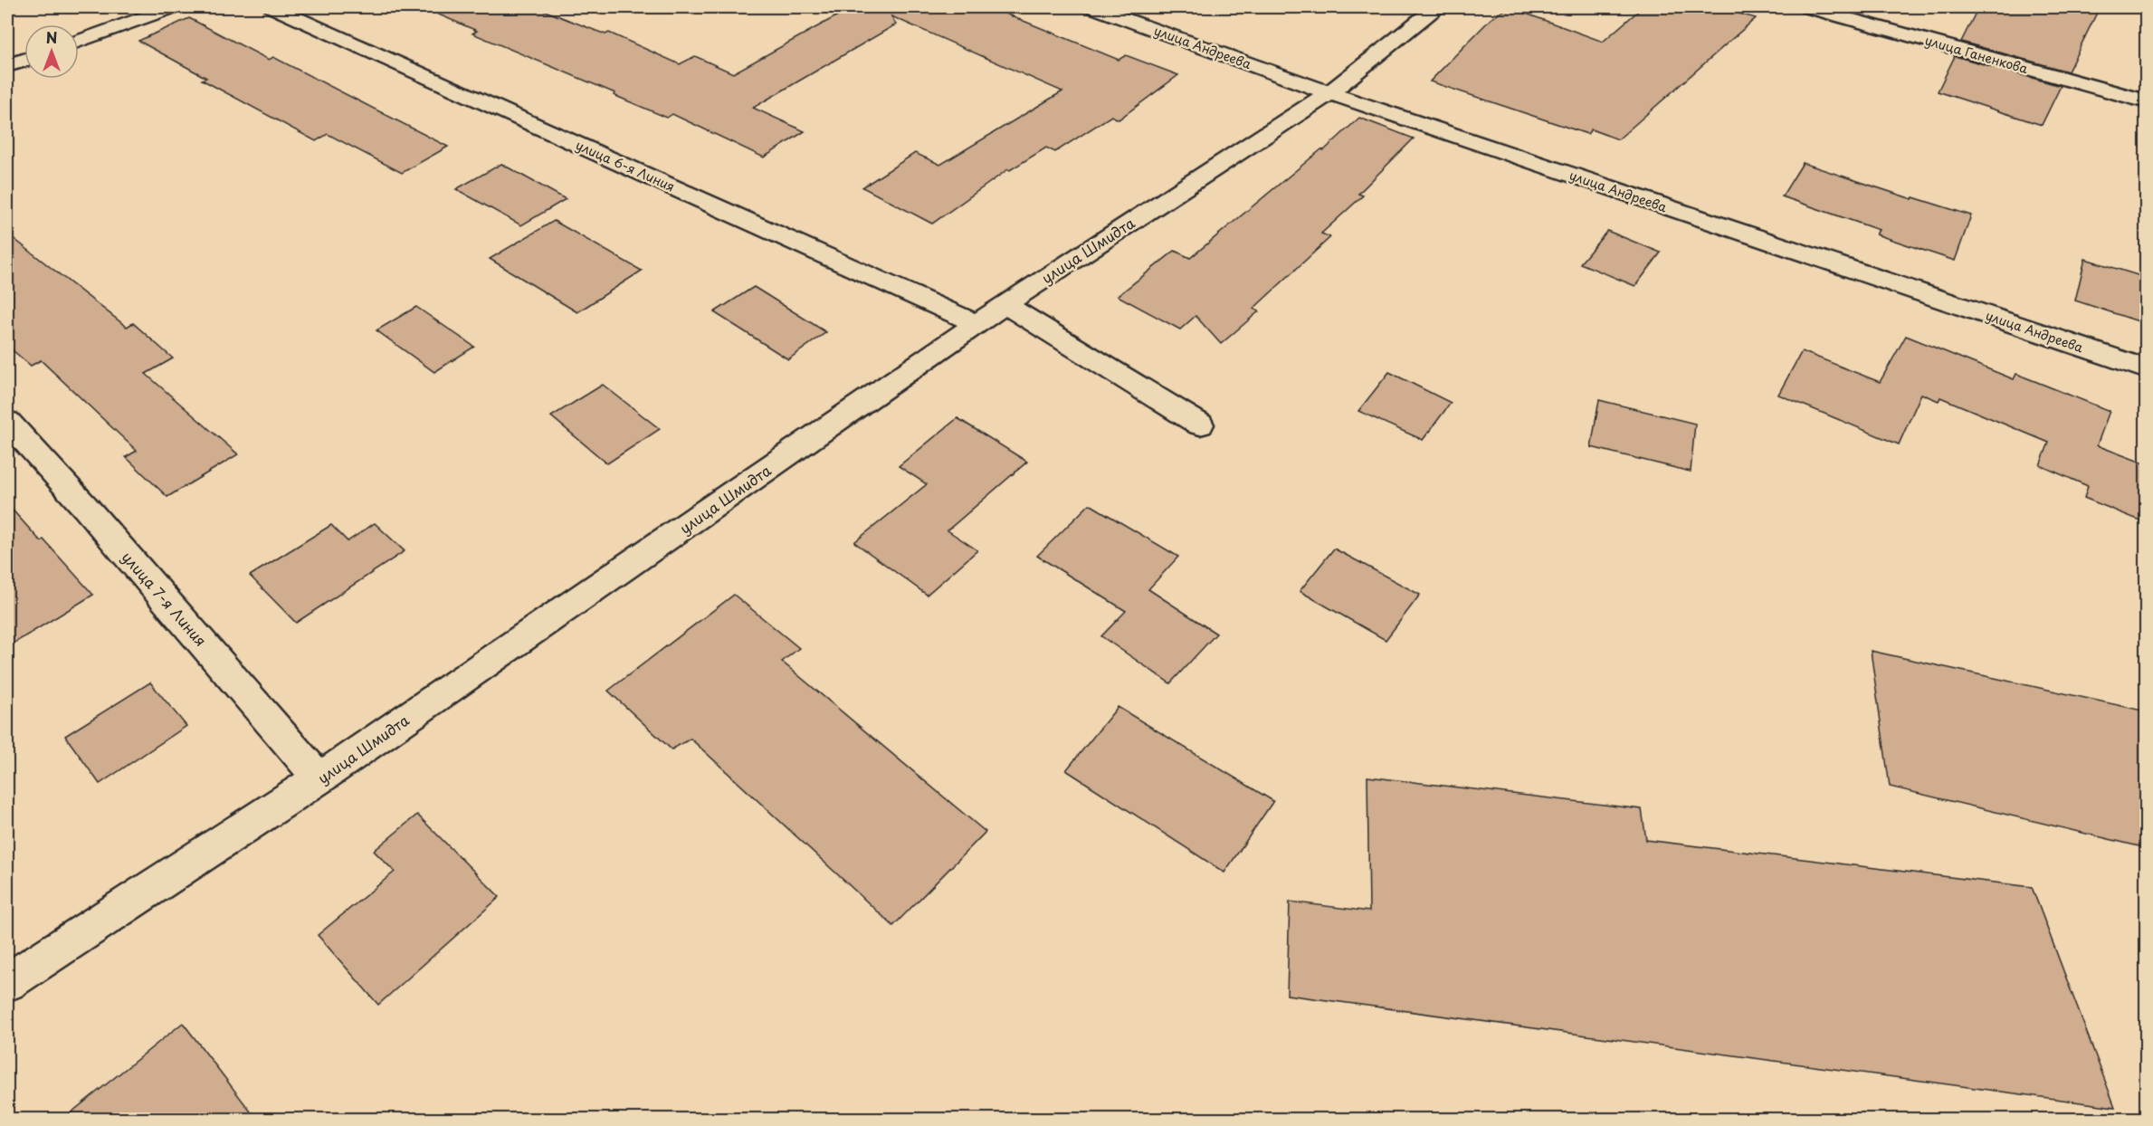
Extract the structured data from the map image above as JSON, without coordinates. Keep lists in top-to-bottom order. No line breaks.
{"streets":{"street":["улица Андреева","улица Ганенкова","улица 6-я Линия","улица Шмидта","улица 7-я Линия"]},"crossings":[["улица Андреева","улица Шмидта"],["улица 6-я Линия","улица Шмидта"],["улица Шмидта","улица 7-я Линия"]],"north":"top"}
